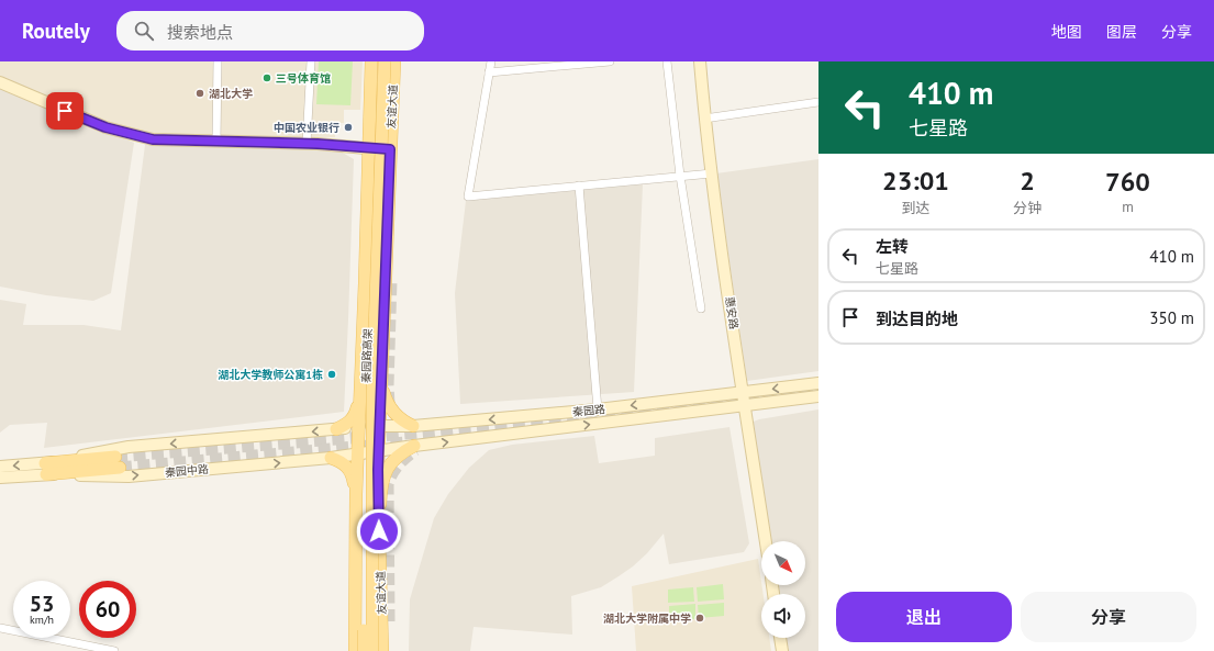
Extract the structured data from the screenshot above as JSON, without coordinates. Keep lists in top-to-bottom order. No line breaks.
{"streets":{"main road":["友谊大道","惠安路","秦园路高架","秦园路","秦园中路"]},"crossings":[["友谊大道","秦园路"],["友谊大道","秦园中路"],["惠安路","秦园路"],["秦园路","秦园中路"]],"places":["三号体育馆","湖北大学","中国农业银行","湖北大学教师公寓1栋","湖北大学附属中学"],"north":"bottom right","page":{"header":"Routely","search":"搜索地点","nav":["地图","图层","分享"],"turn":["410 m","七星路"],"eta":["23:01","到达","2","分钟","760","m"],"list":[{"name":"左转","note":"七星路","value":"410 m"},{"name":"到达目的地","value":"350 m"}],"speed":"53 km/h","limit":"60","buttons":["退出","分享"]}}
